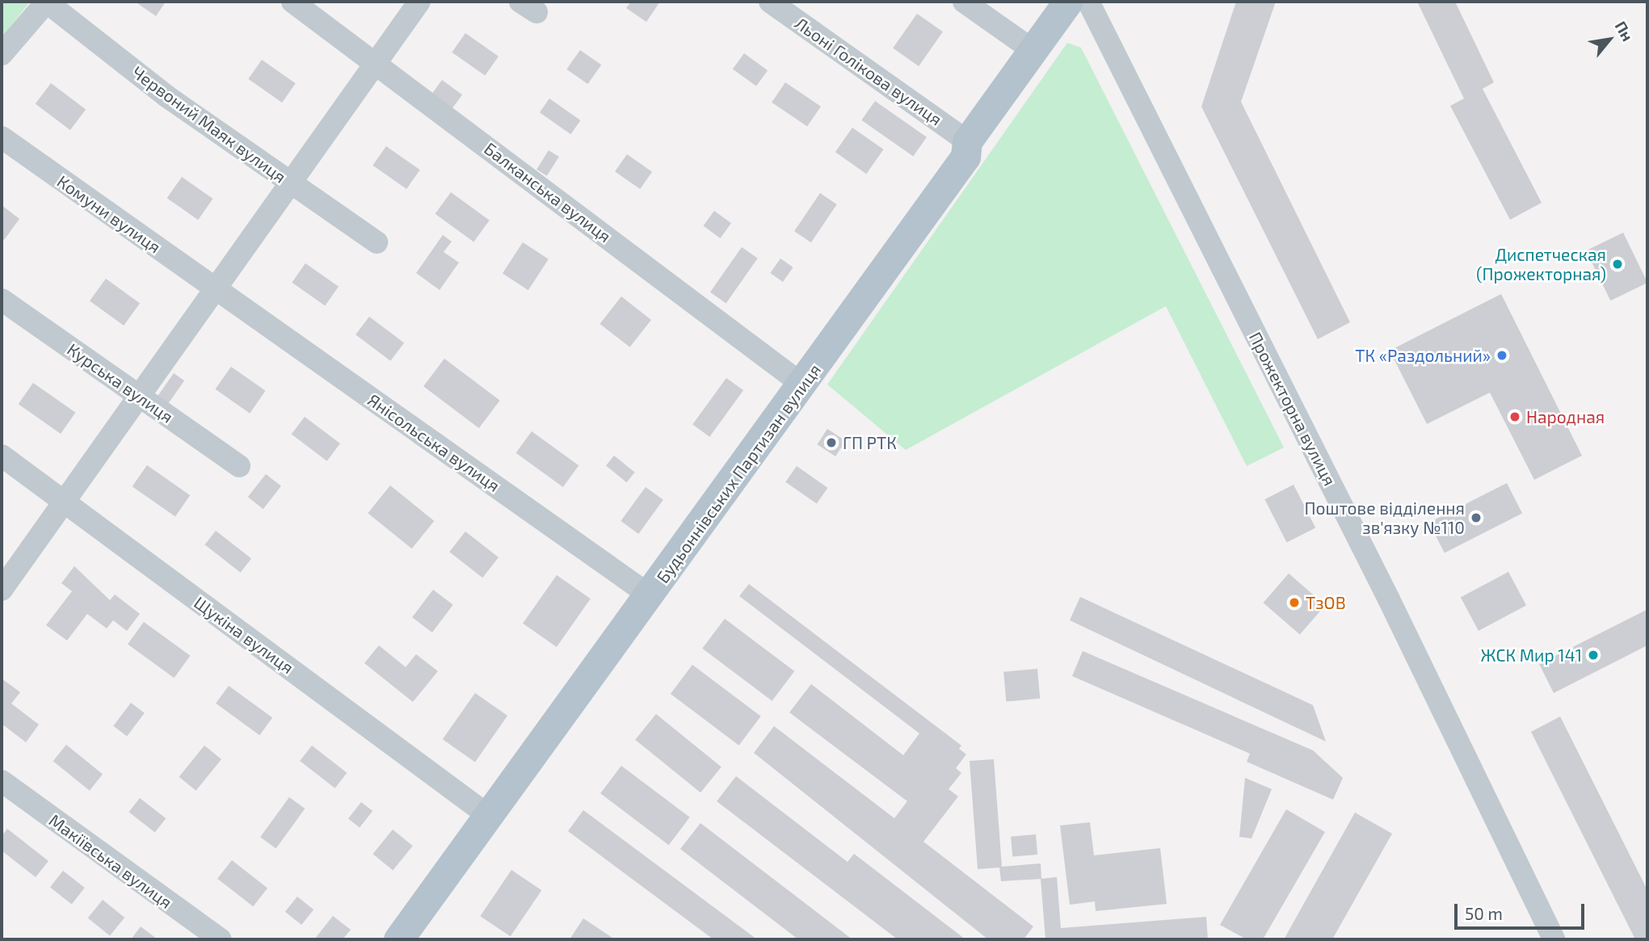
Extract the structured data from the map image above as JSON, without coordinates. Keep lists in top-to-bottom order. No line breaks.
{"streets":{"main road":["Будьоннівських Партизан вулиця"],"street":["Льоні Голікова вулиця","Червоний Маяк вулиця","Балканська вулиця","Комуни вулиця","Курська вулиця","Прожекторна вулиця","Янісольська вулиця","Щукіна вулиця","Макіївська вулиця"]},"crossings":[["Льоні Голікова вулиця","Будьоннівських Партизан вулиця"],["Балканська вулиця","Будьоннівських Партизан вулиця"],["Комуни вулиця","Янісольська вулиця"],["Янісольська вулиця","Будьоннівських Партизан вулиця"],["Будьоннівських Партизан вулиця","Щукіна вулиця"]],"places":["Диспетческая (Прожекторная)","ТК «Раздольний»","Народная","ГП РТК","Поштове відділення зв'язку №110","ТзОВ","ЖСК Мир 141"],"scale_bar":"50 m","north":"top right"}
